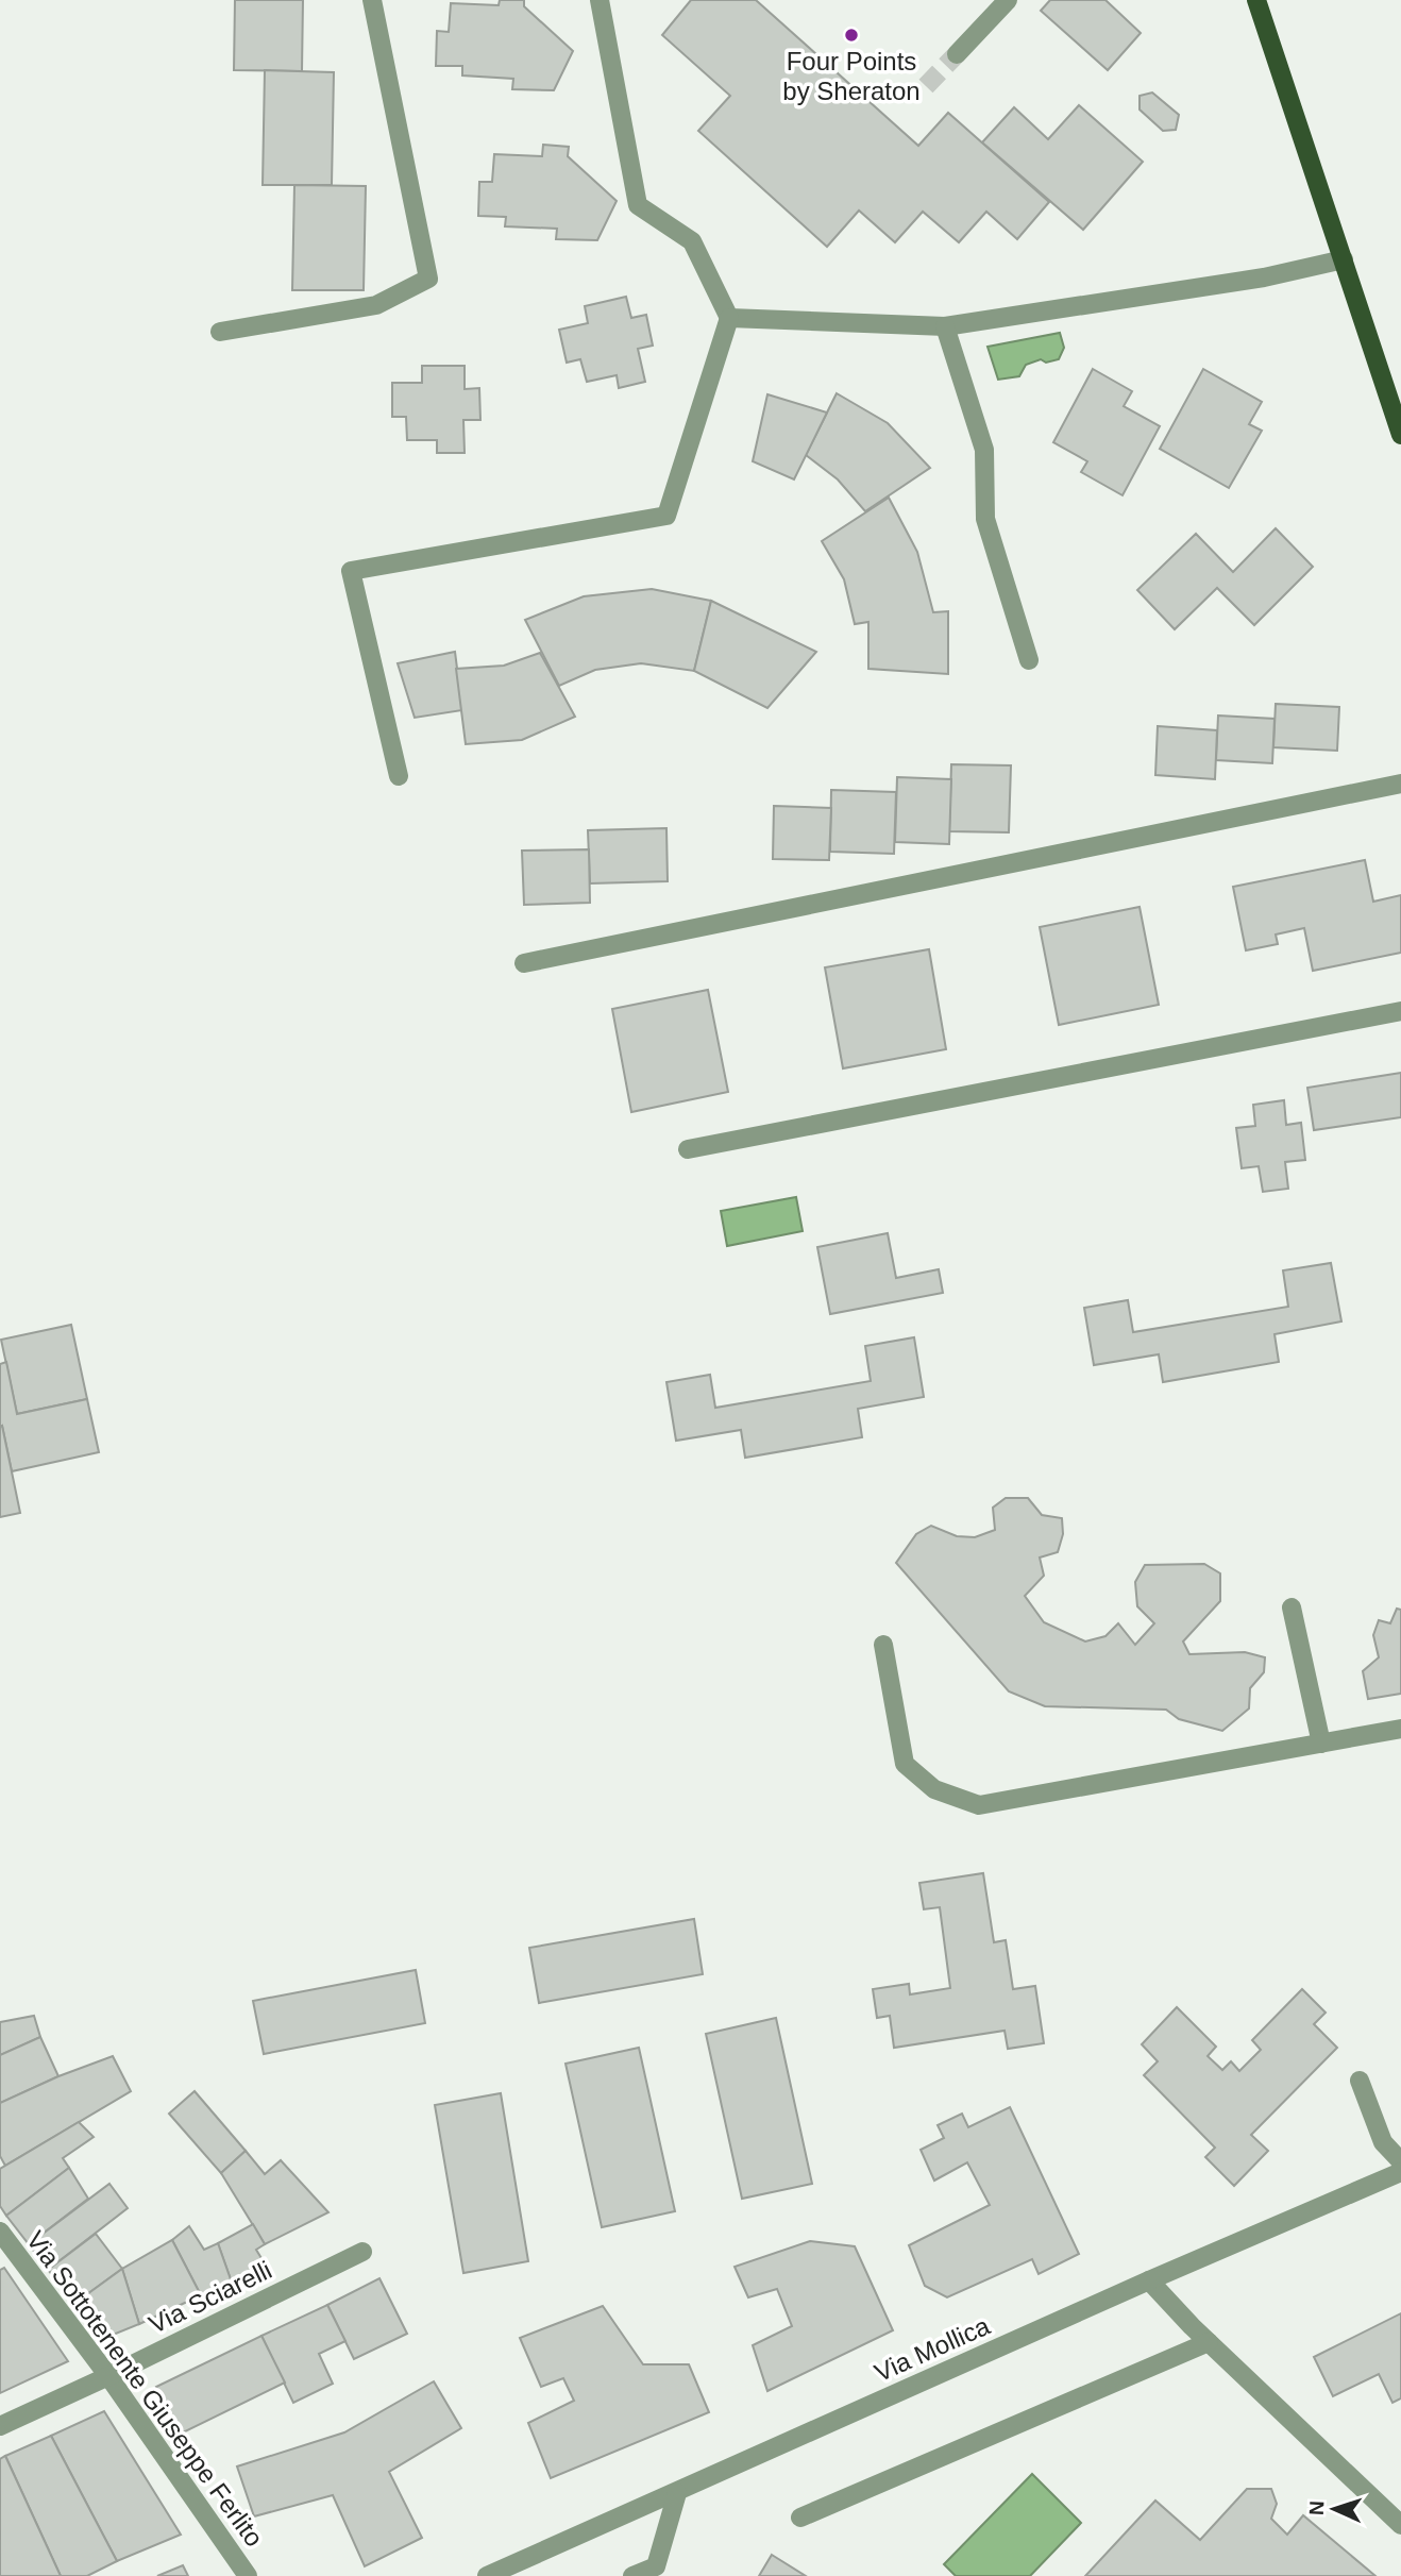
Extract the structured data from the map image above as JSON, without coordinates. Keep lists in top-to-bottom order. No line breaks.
{"streets":{"street":["Via Sciarelli","Via Mollica","Via Sottotenente Giuseppe Ferlito"]},"crossings":[["Via Sciarelli","Via Sottotenente Giuseppe Ferlito"]],"places":["Four Points by Sheraton"],"north":"left"}
